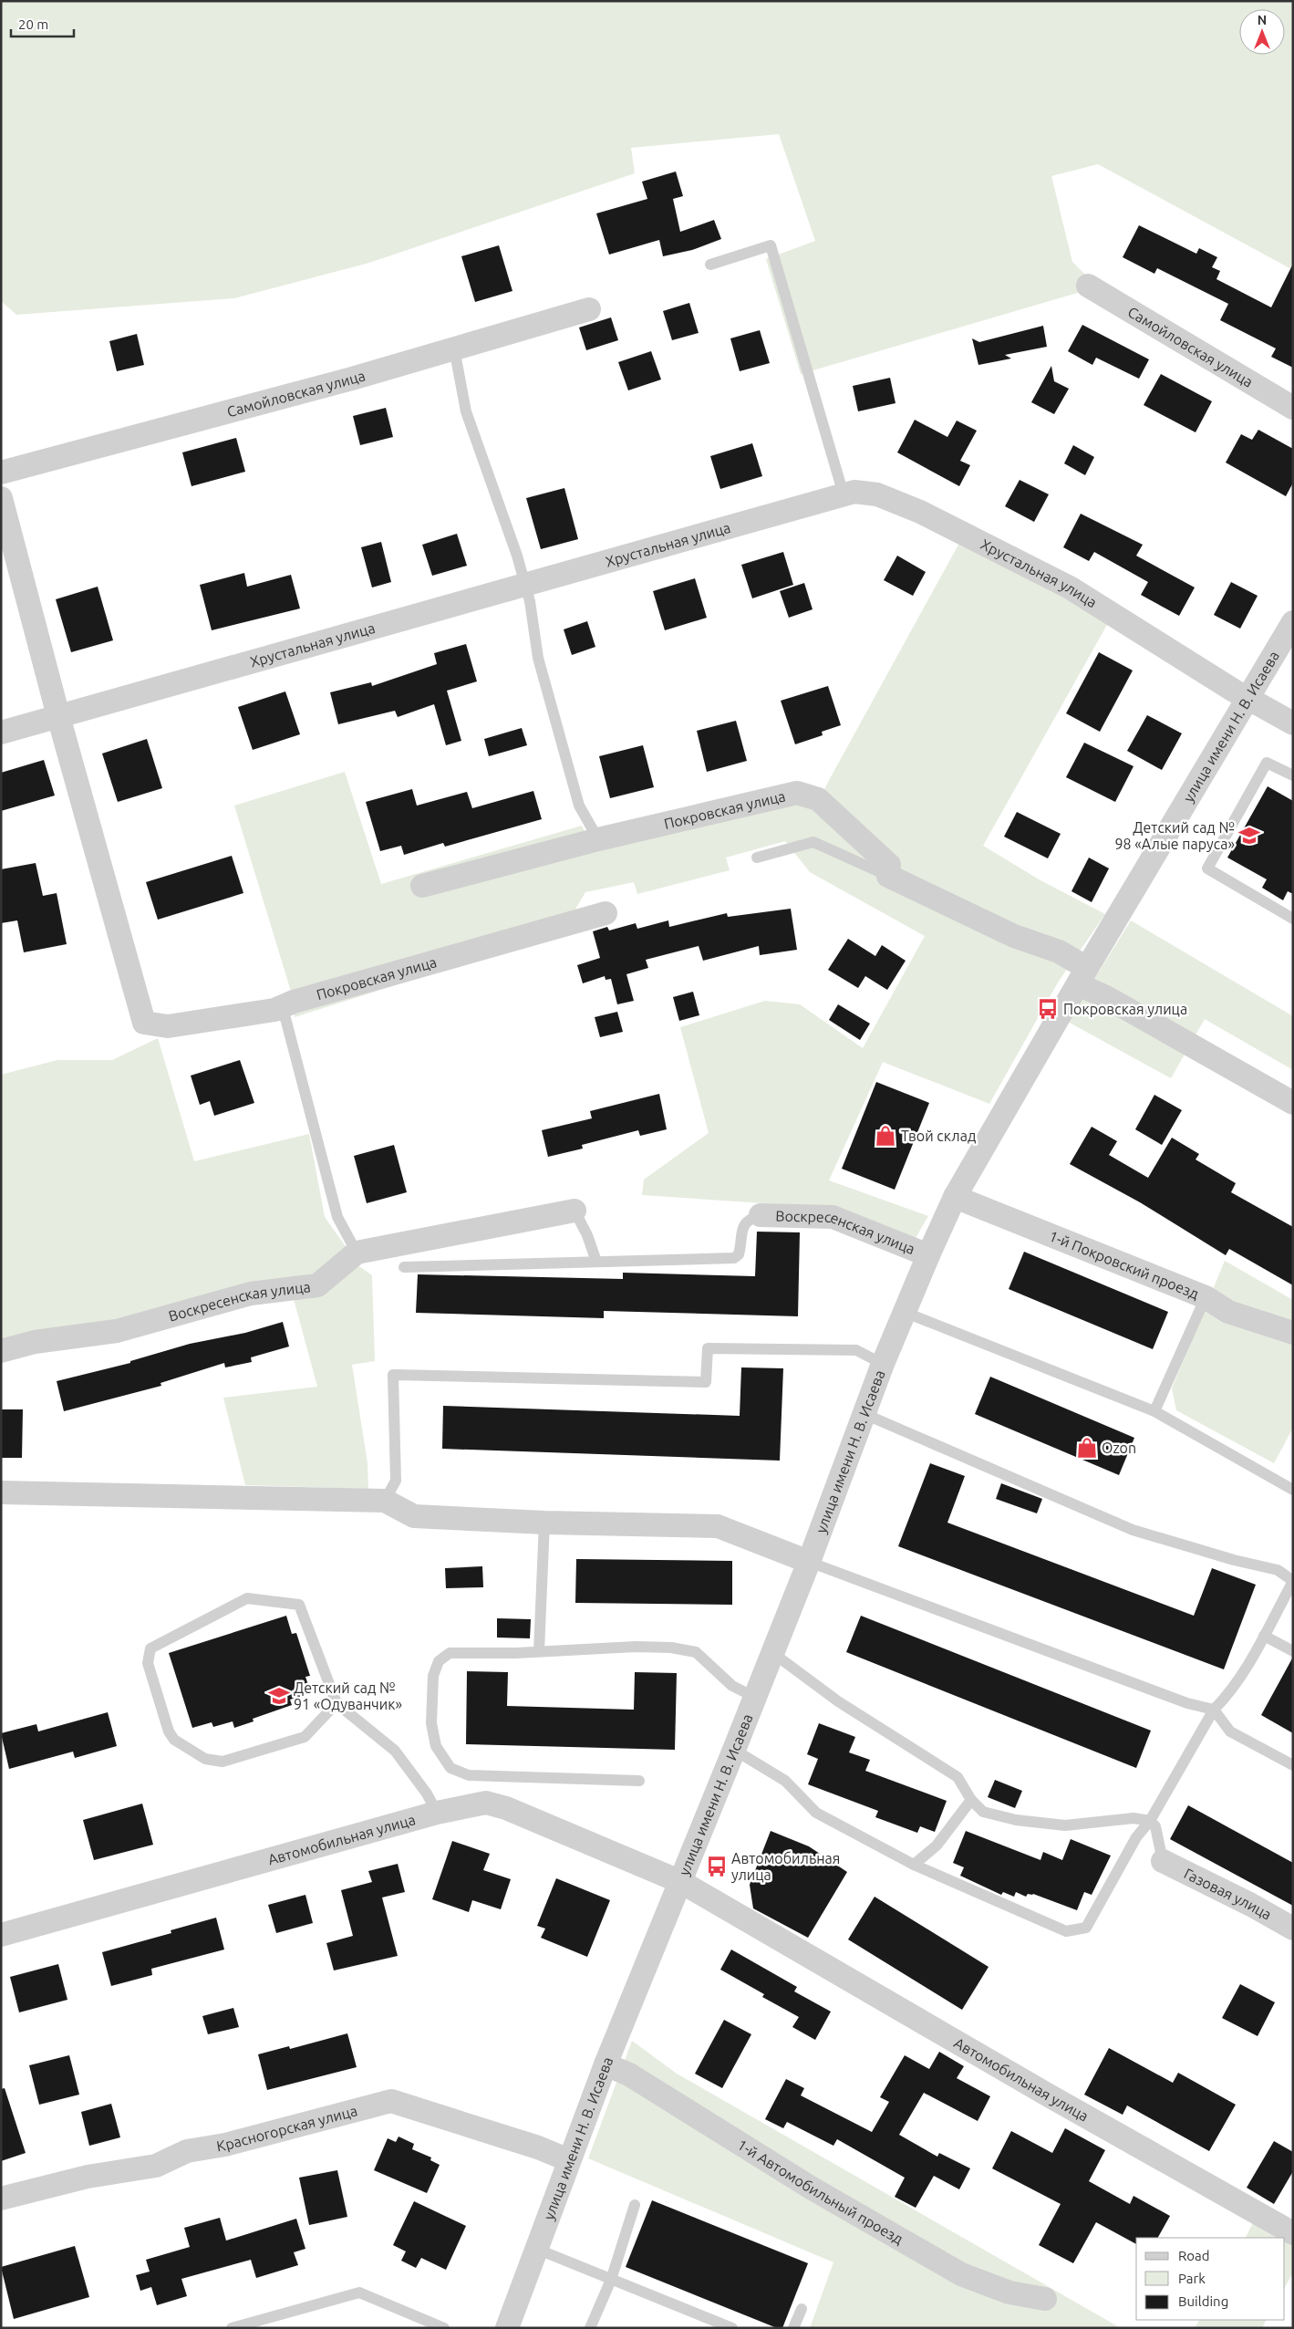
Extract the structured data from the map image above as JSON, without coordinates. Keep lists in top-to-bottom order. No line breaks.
{"streets":{"street":["Самойловская улица","Хрустальная улица","улица имени Н. В. Исаева","Покровская улица","Воскресенская улица","1-й Покровский проезд","Автомобильная улица","Газовая улица","Красногорская улица","1-й Автомобильный проезд"]},"crossings":[["Хрустальная улица","улица имени Н. В. Исаева"],["Хрустальная улица","Покровская улица"],["улица имени Н. В. Исаева","Воскресенская улица"],["улица имени Н. В. Исаева","1-й Покровский проезд"],["улица имени Н. В. Исаева","Автомобильная улица"],["улица имени Н. В. Исаева","Красногорская улица"],["улица имени Н. В. Исаева","1-й Автомобильный проезд"]],"places":{"school or university":["Детский сад № 98 «Алые паруса»","Детский сад № 91 «Одуванчик»"],"bus stop":["Покровская улица","Автомобильная улица"],"shop":["Твой склад","Ozon"]},"legend":["Road","Park","Building"],"scale_bar":"20 m","north":"top"}
